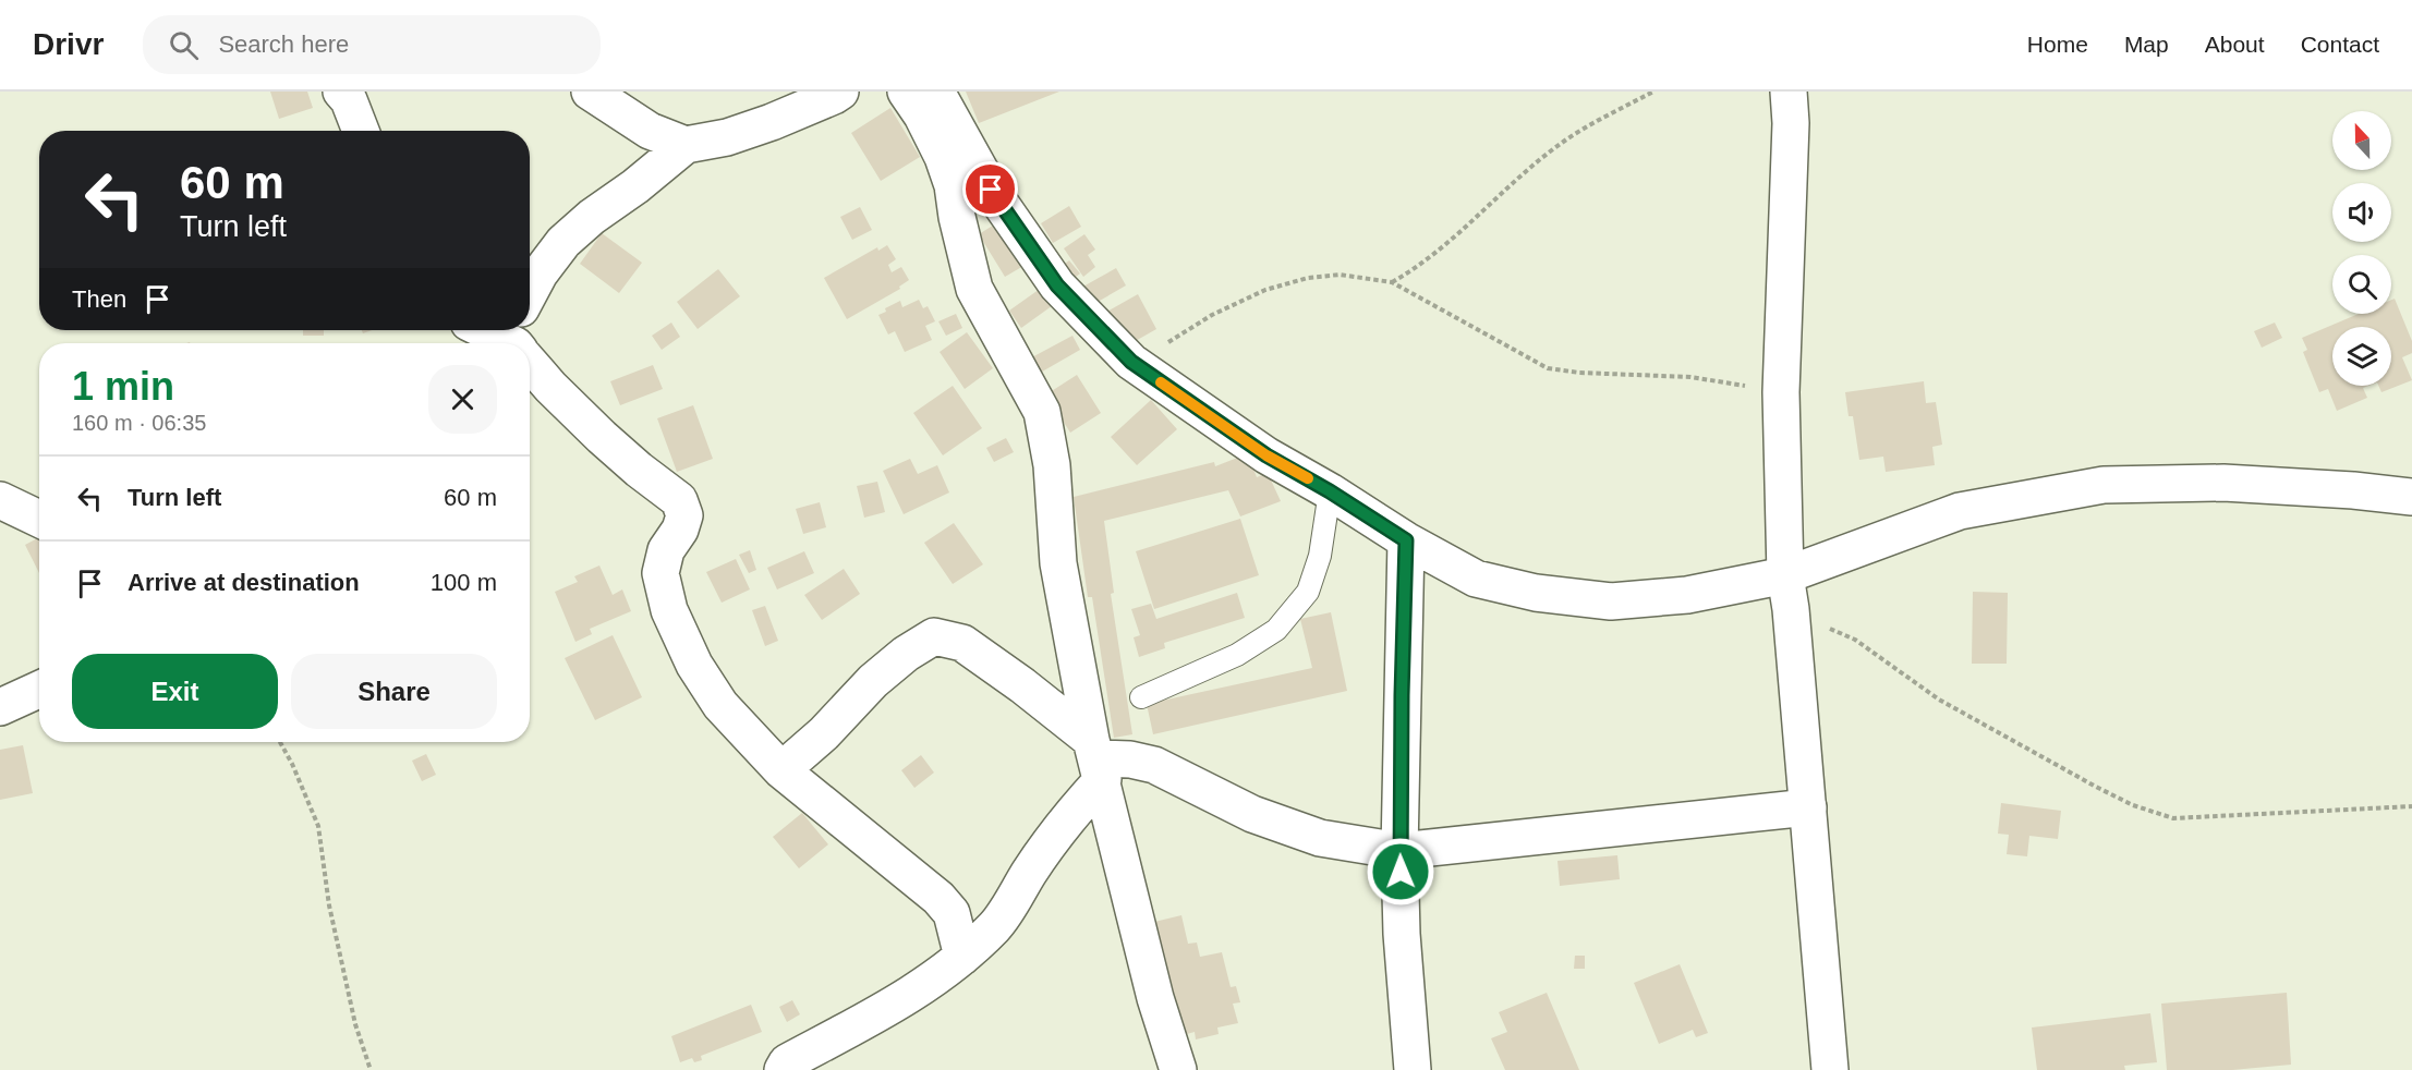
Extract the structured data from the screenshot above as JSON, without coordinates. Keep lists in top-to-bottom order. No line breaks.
{"north":"top","page":{"header":"Drivr","search":"Search here","nav":["Home","Map","About","Contact"],"turn":["60 m","Turn left"],"then":"Then","heading":["1 min","160 m · 06:35"],"list":[{"name":"Turn left","value":"60 m"},{"name":"Arrive at destination","value":"100 m"}],"buttons":["Exit","Share"]}}
